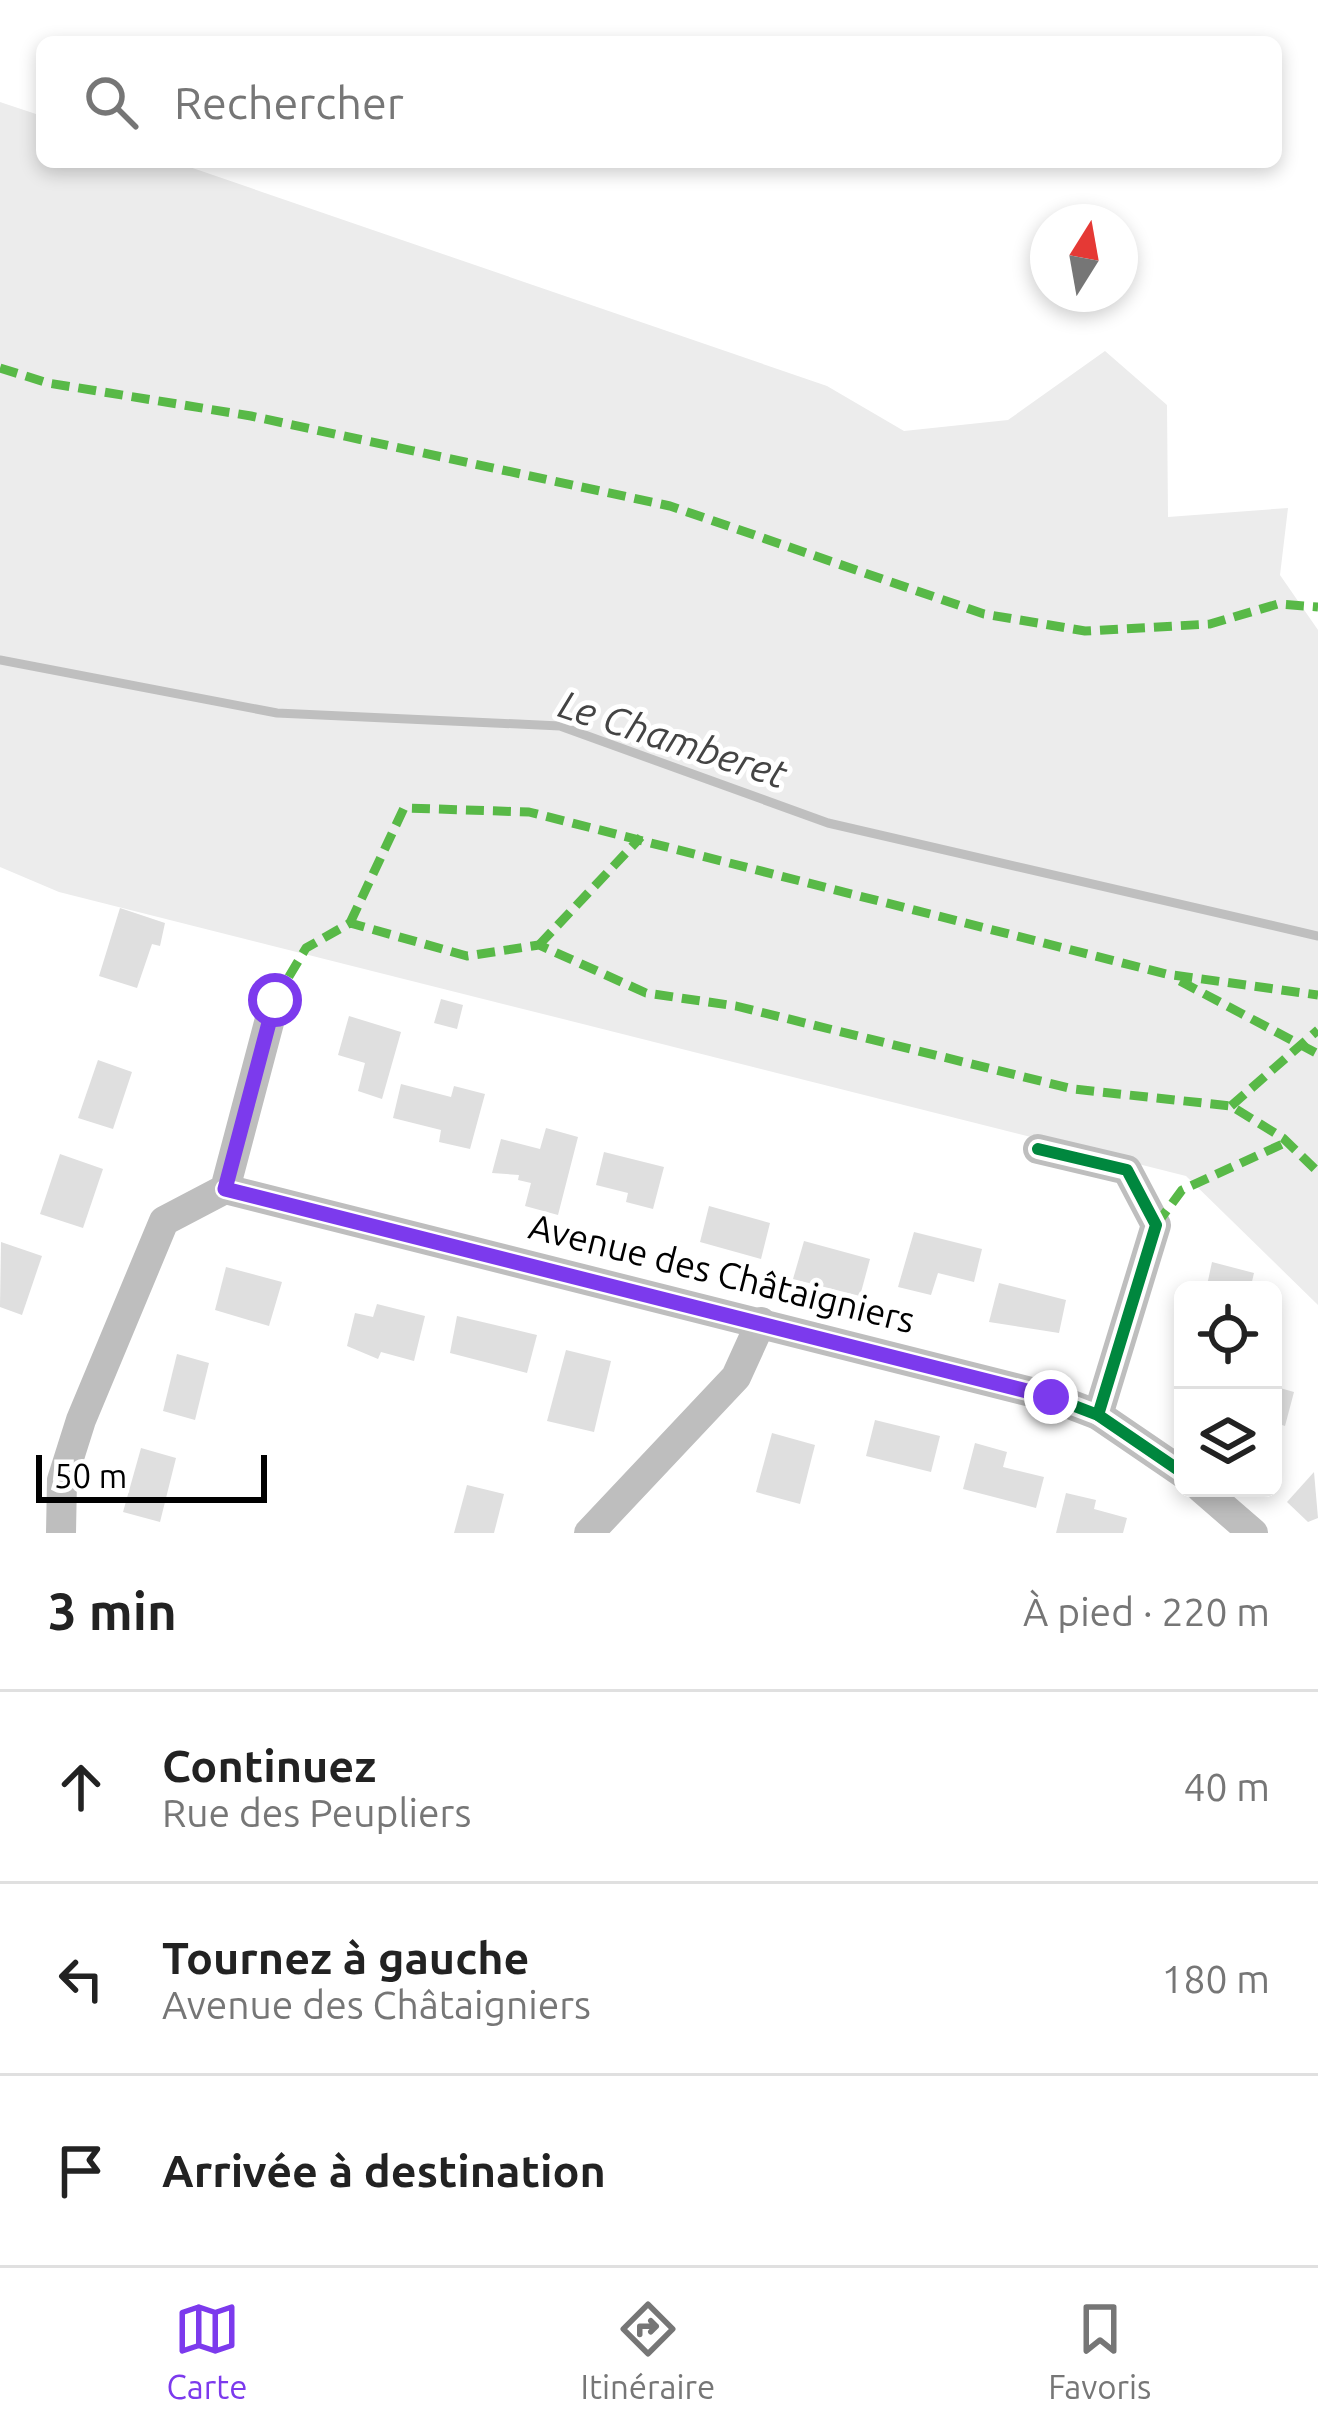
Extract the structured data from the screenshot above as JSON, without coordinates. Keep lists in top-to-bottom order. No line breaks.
{"streets":{"street":["Avenue des Châtaigniers"]},"water":["Le Chamberet"],"scale_bar":"50 m","north":"top","page":{"search":"Rechercher","scale":"50 m","heading":["3 min","À pied · 220 m"],"list":[["Continuez","Rue des Peupliers","40 m"],["Tournez à gauche","Avenue des Châtaigniers","180 m"],"Arrivée à destination"],"nav":["Carte","Itinéraire","Favoris"]}}
